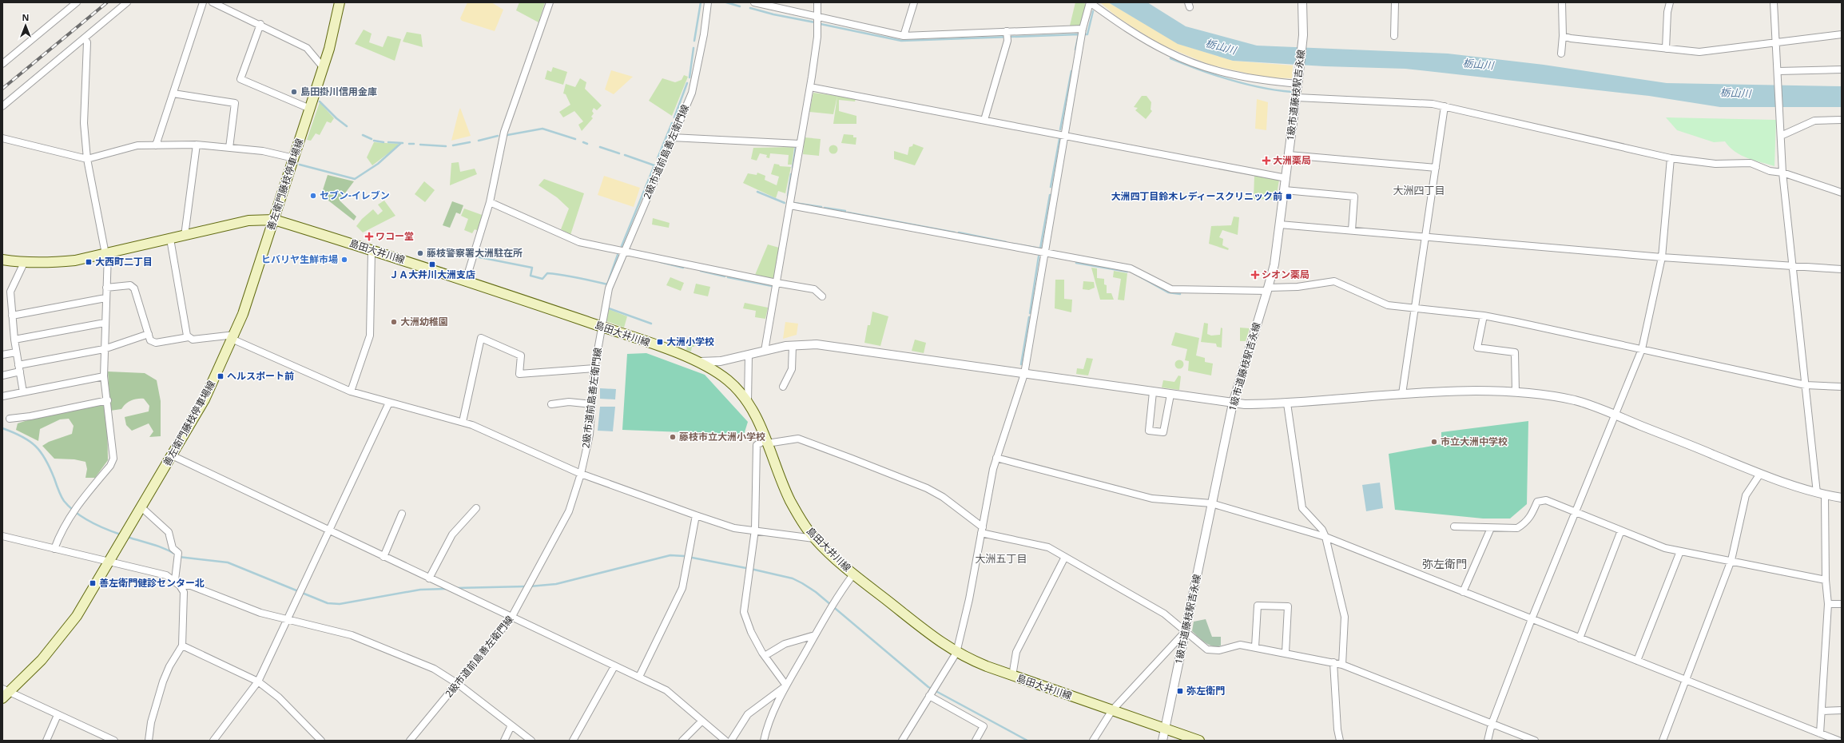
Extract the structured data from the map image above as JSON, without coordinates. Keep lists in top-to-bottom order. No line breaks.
{"streets":{"main road":["善左衛門藤枝停車場線","島田大井川線"],"street":["1級市道藤枝駅吉永線","2級市道前島善左衛門線"]},"crossings":[["1級市道藤枝駅吉永線","島田大井川線"],["2級市道前島善左衛門線","島田大井川線"],["善左衛門藤枝停車場線","島田大井川線"]],"districts":["大洲四丁目","大洲五丁目","弥左衛門"],"water":["栃山川"],"places":{"other":["島田掛川信用金庫","セブン-イレブン","藤枝警察署大洲駐在所","ヒバリヤ生鮮市場","大洲幼稚園","藤枝市立大洲小学校","市立大洲中学校"],"health":["大洲薬局","ワコー堂","シオン薬局"],"transit":["大洲四丁目鈴木レディースクリニック前","大西町二丁目","ＪＡ大井川大洲支店","大洲小学校","ヘルスポート前","善左衛門健診センター北","弥左衛門"]},"north":"top"}
